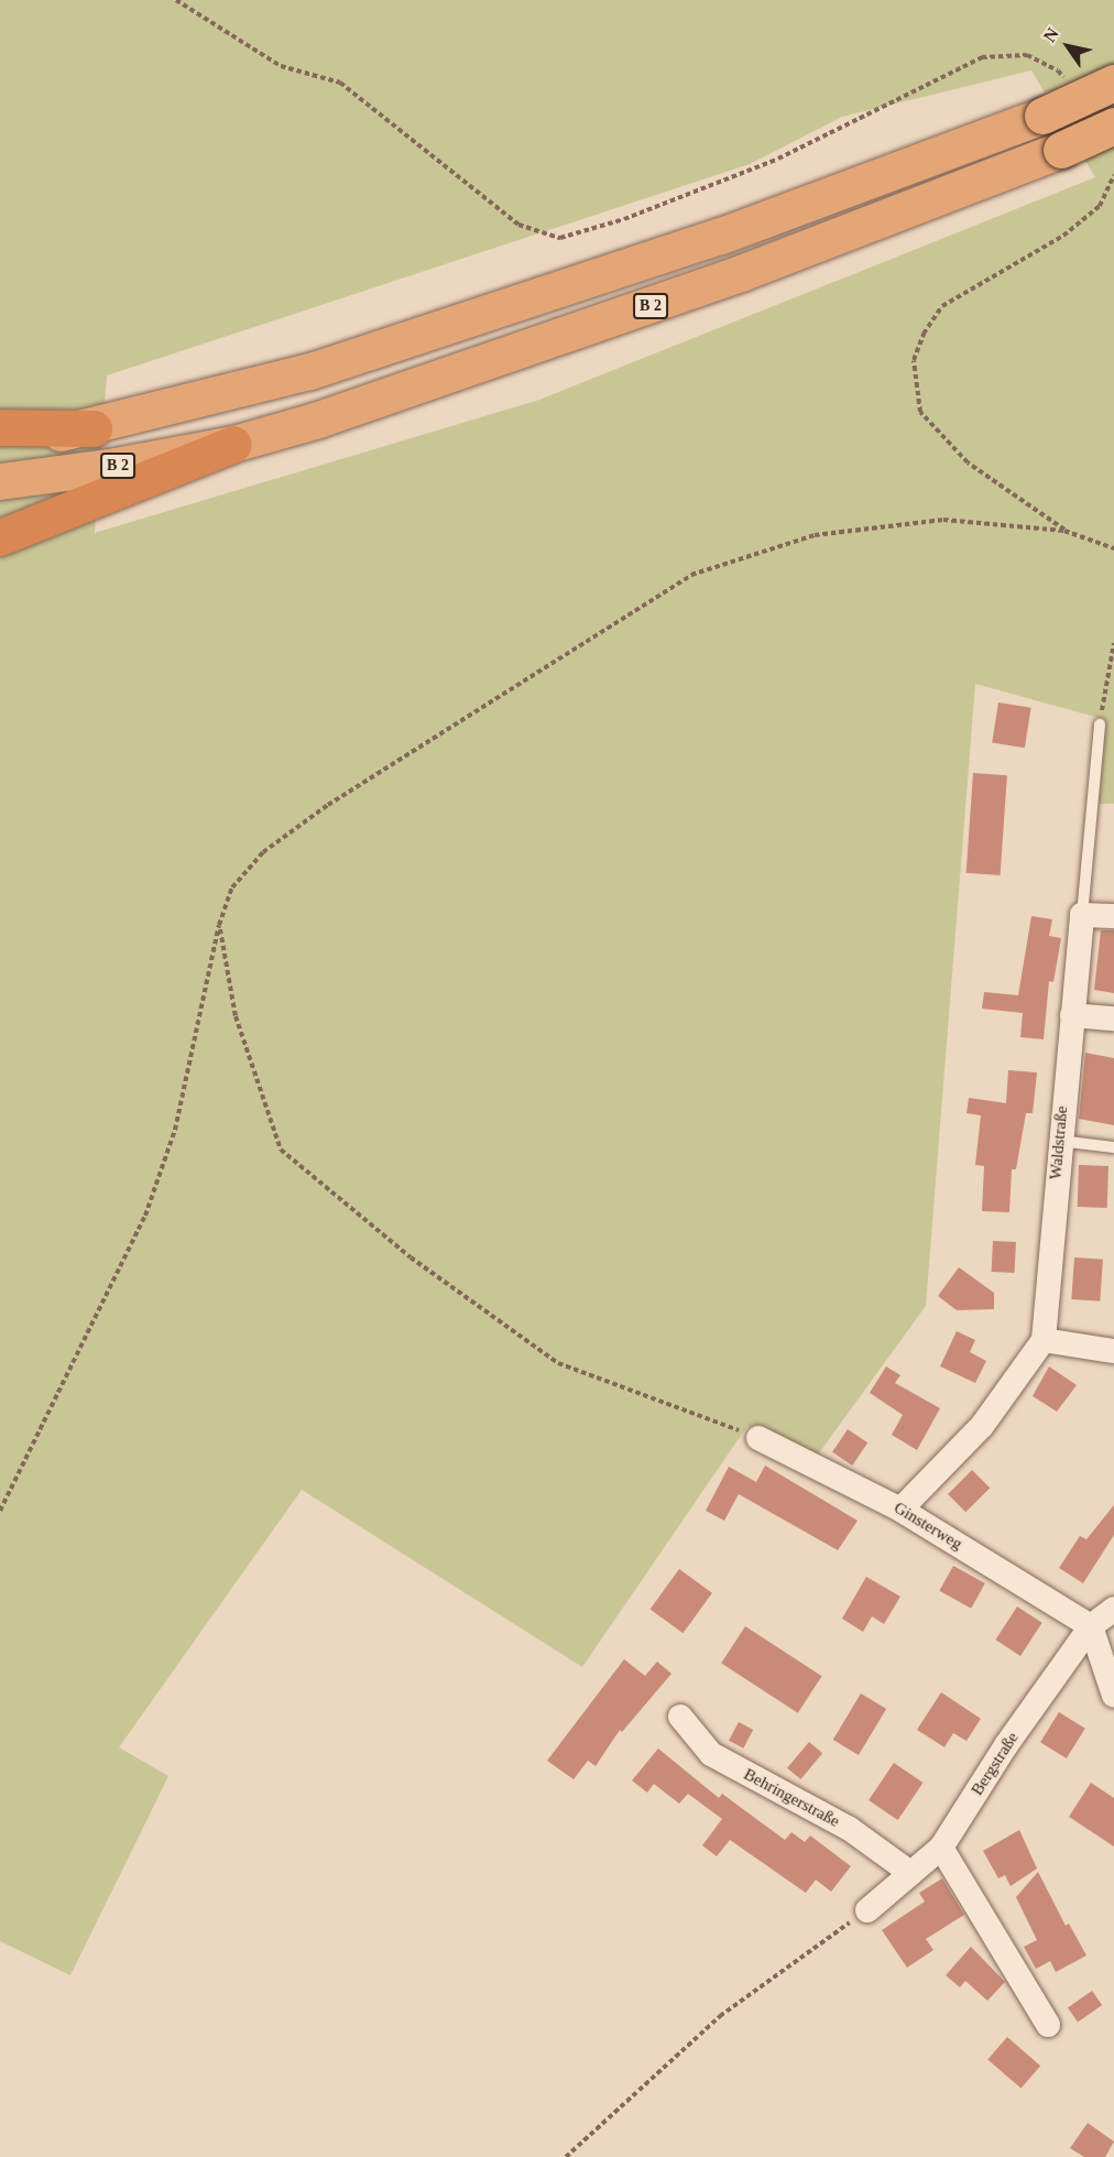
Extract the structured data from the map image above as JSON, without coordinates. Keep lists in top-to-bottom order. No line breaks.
{"streets":{"highway":["B 2"],"street":["Waldstraße","Ginsterweg","Bergstraße","Behringerstraße"]},"crossings":[["Ginsterweg","Bergstraße"],["Bergstraße","Behringerstraße"]],"north":"top left"}
